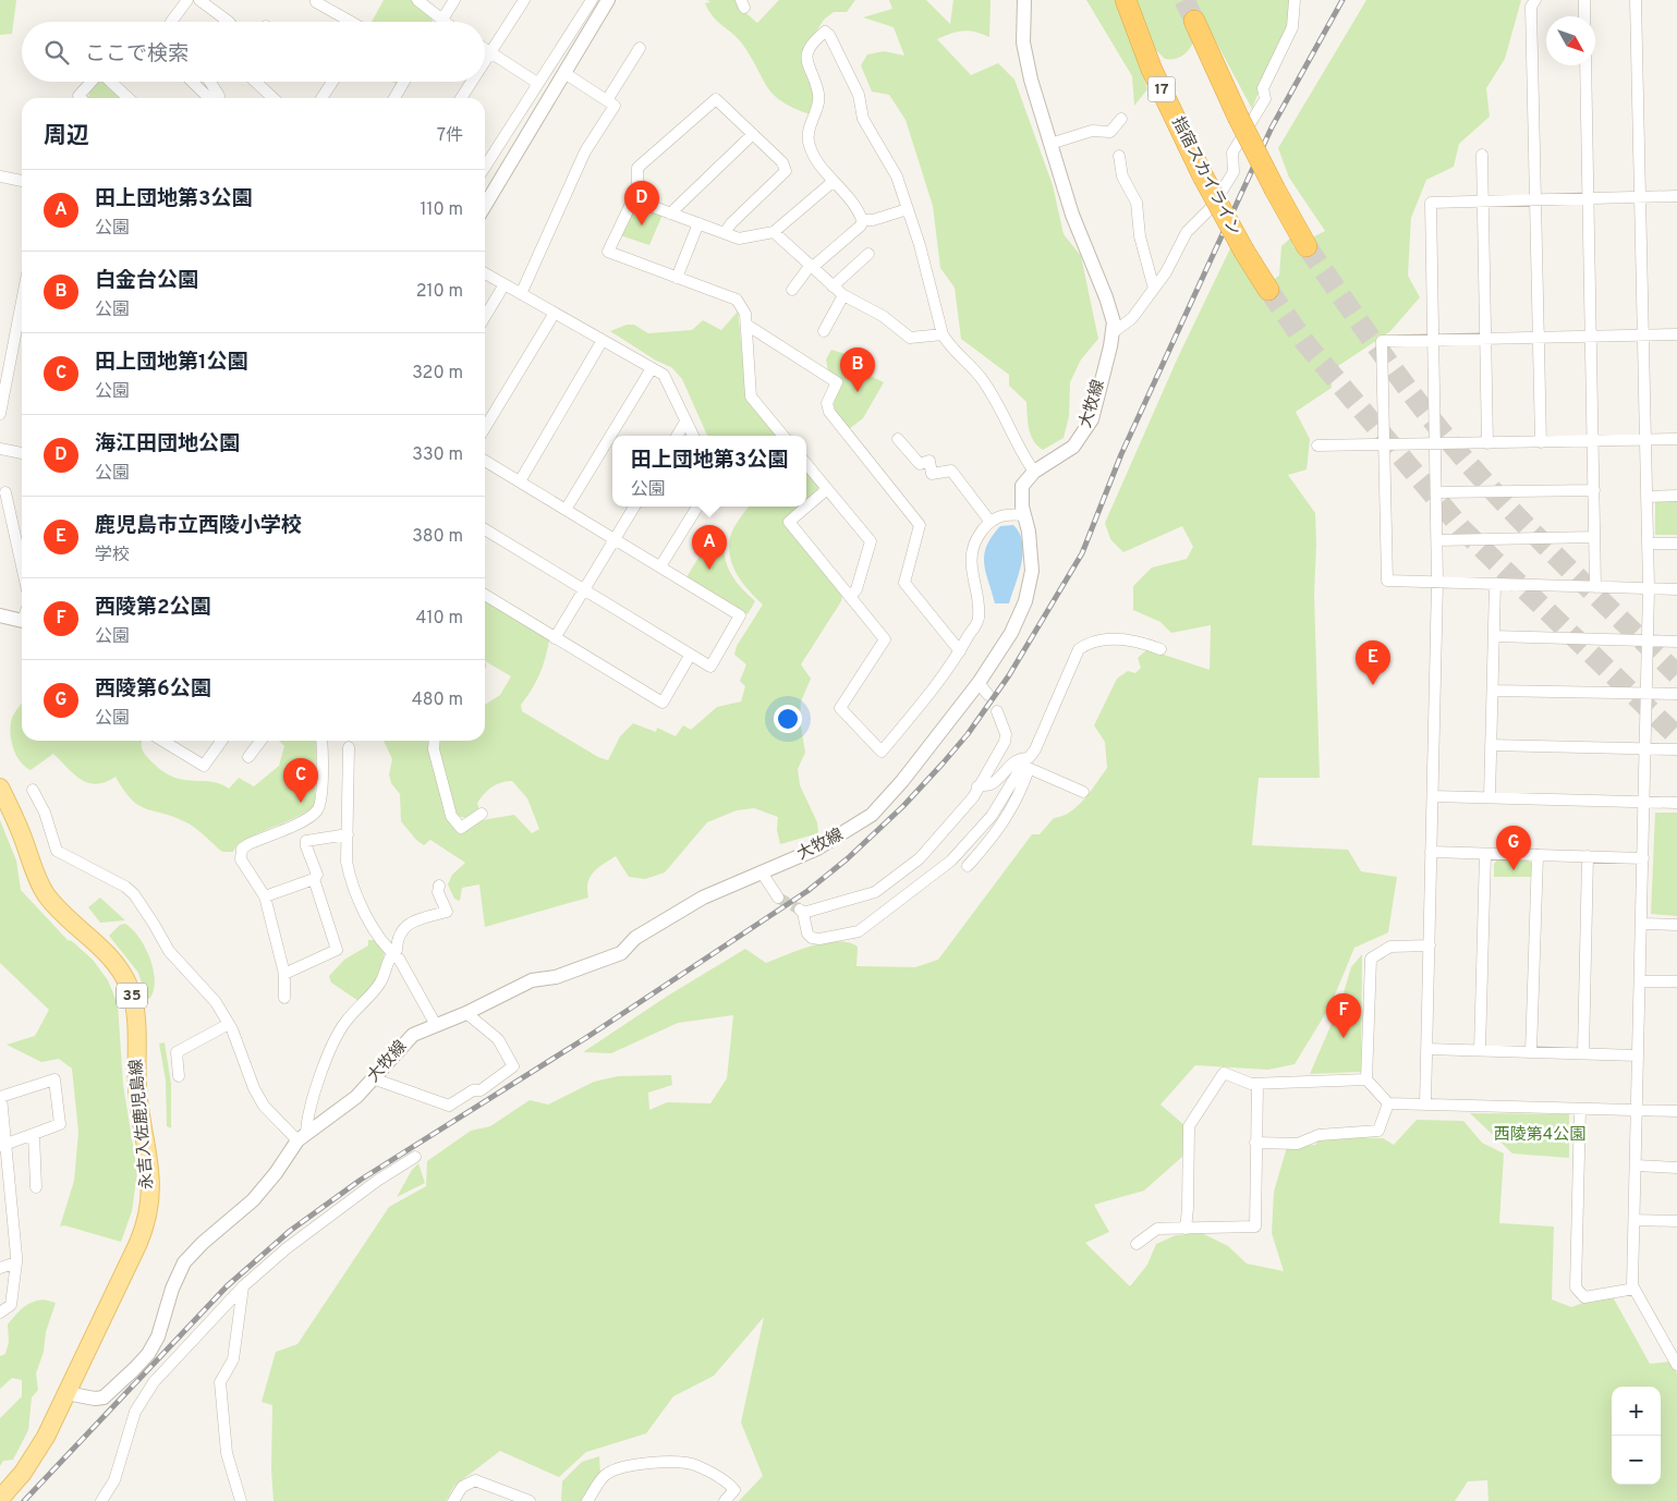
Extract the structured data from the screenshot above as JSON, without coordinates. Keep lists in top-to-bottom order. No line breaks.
{"streets":{"highway":["17","指宿スカイライン"],"main road":["35","永吉入佐鹿児島線"],"street":["大牧線"]},"crossings":[["大牧線","永吉入佐鹿児島線"]],"parks":["西陵第4公園"],"north":"bottom right","page":{"search":"ここで検索","heading":["周辺","7件"],"list":[{"mark":"A","name":"田上団地第3公園","note":"公園","value":"110 m"},{"mark":"B","name":"白金台公園","note":"公園","value":"210 m"},{"mark":"C","name":"田上団地第1公園","note":"公園","value":"320 m"},{"mark":"D","name":"海江田団地公園","note":"公園","value":"330 m"},{"mark":"E","name":"鹿児島市立西陵小学校","note":"学校","value":"380 m"},{"mark":"F","name":"西陵第2公園","note":"公園","value":"410 m"},{"mark":"G","name":"西陵第6公園","note":"公園","value":"480 m"}],"pins":["D","B","A","E","C","G","F"],"popup":["田上団地第3公園","公園"],"map_buttons":["+","−"]}}
